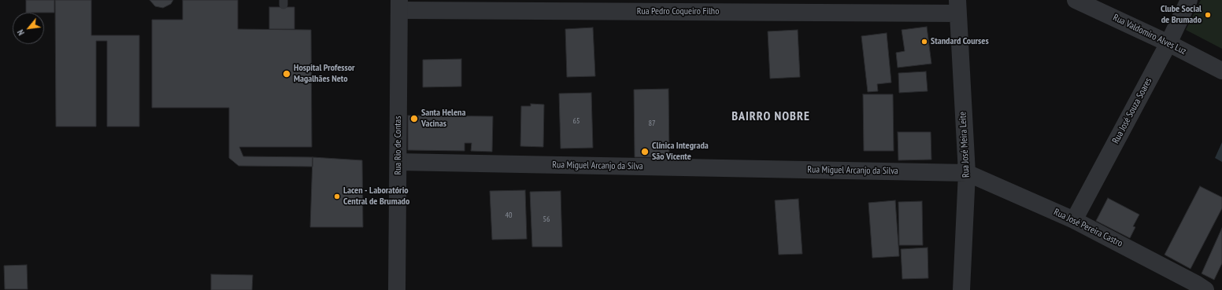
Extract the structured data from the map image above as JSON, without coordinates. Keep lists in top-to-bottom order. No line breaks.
{"streets":{"street":["Rua Pedro Coqueiro Filho","Rua Valdomiro Alves Luz","Rua José Souza Soares","Rua José Meira Leite","Rua Rio de Contas","Rua Miguel Arcanjo da Silva","Rua José Pereira Castro"]},"crossings":[["Rua Pedro Coqueiro Filho","Rua José Meira Leite"],["Rua Pedro Coqueiro Filho","Rua Rio de Contas"],["Rua Valdomiro Alves Luz","Rua José Souza Soares"],["Rua José Souza Soares","Rua José Pereira Castro"],["Rua José Meira Leite","Rua Miguel Arcanjo da Silva"],["Rua José Meira Leite","Rua José Pereira Castro"],["Rua Rio de Contas","Rua Miguel Arcanjo da Silva"],["Rua Miguel Arcanjo da Silva","Rua José Pereira Castro"]],"districts":["BAIRRO NOBRE"],"places":["Clube Social de Brumado","Standard Courses","Hospital Professor Magalhães Neto","Santa Helena Vacinas","Clínica Integrada São Vicente","Lacen - Laboratório Central de Brumado"],"house_numbers":["65","87","40","56"],"north":"bottom left"}
